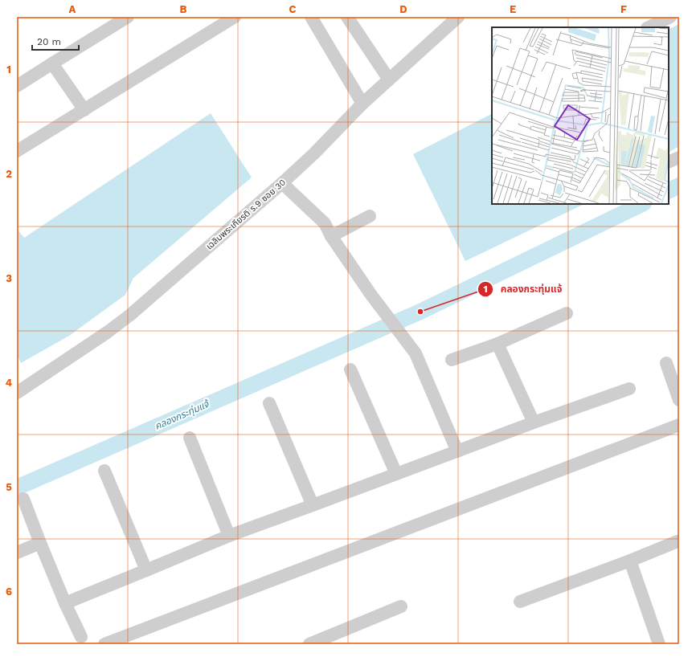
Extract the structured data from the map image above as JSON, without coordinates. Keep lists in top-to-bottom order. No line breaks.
{"streets":{"street":["เฉลิมพระเกียรติ ร.9 ซอย 30"]},"water":["คลองกระทุ่มแจ้"],"places":["คลองกระทุ่มแจ้"],"scale_bar":"20 m","grid":{"columns":["A","B","C","D","E","F"],"rows":["1","2","3","4","5","6"]}}
